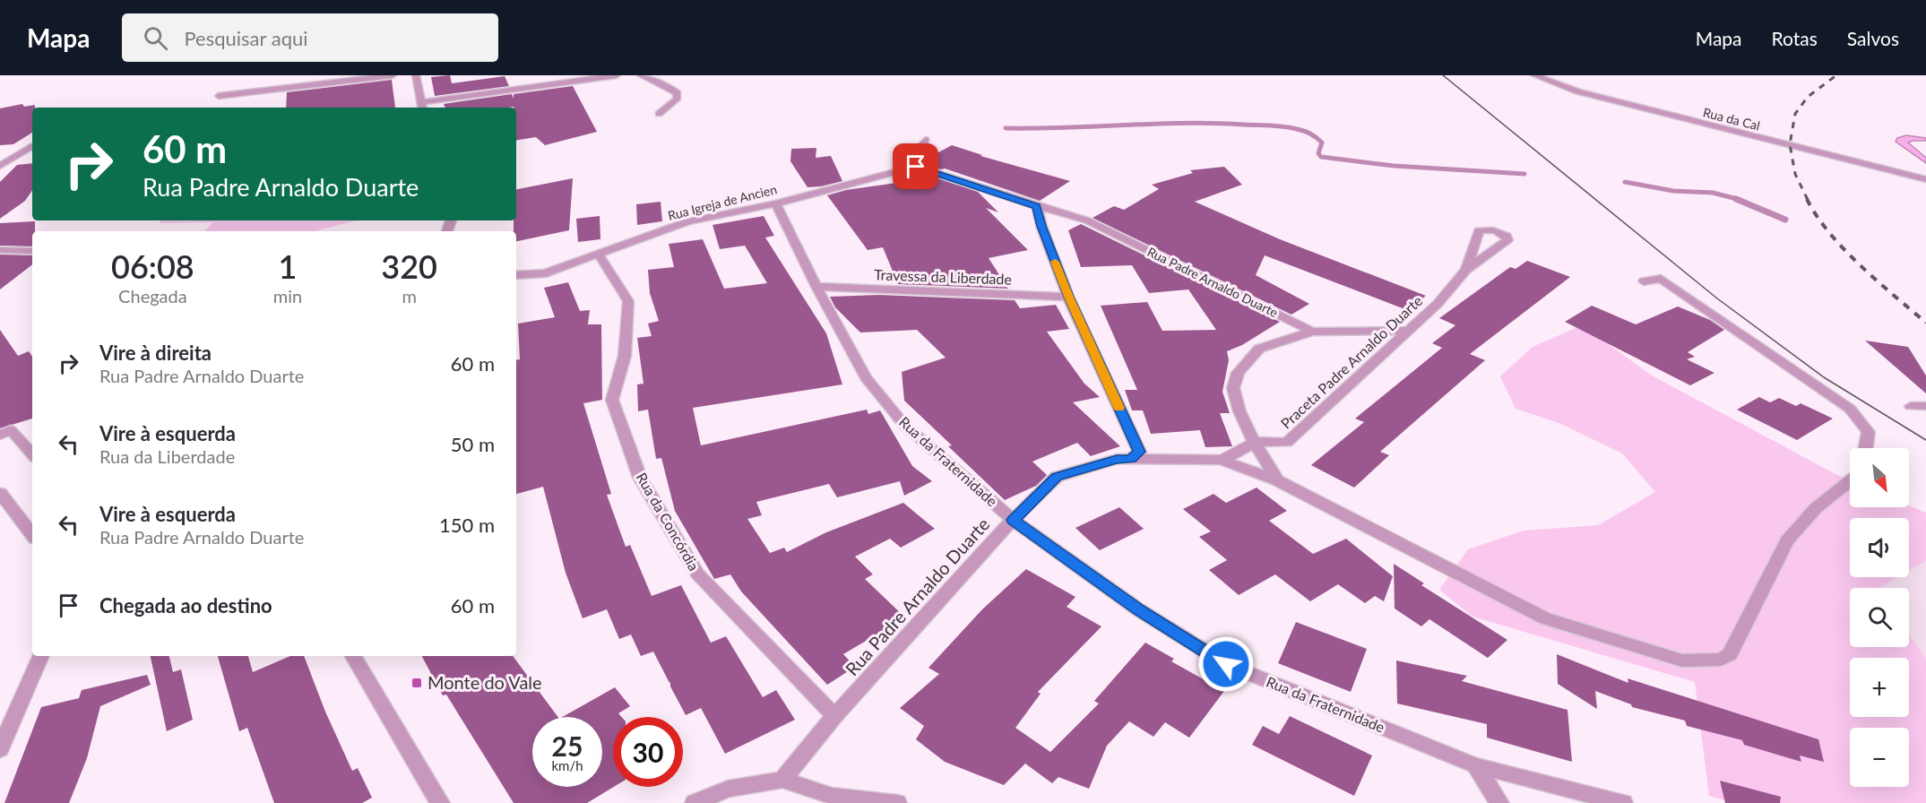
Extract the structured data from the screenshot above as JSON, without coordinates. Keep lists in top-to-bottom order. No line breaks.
{"streets":{"street":["Rua da Cal","Rua Igreja de Ancien","Travessa da Liberdade","Rua Padre Arnaldo Duarte","Praceta Padre Arnaldo Duarte","Rua da Fraternidade","Rua da Concórdia"]},"crossings":[["Rua Igreja de Ancien","Rua Padre Arnaldo Duarte"],["Rua Igreja de Ancien","Rua da Fraternidade"],["Rua Igreja de Ancien","Rua da Concórdia"],["Travessa da Liberdade","Rua da Fraternidade"],["Rua Padre Arnaldo Duarte","Praceta Padre Arnaldo Duarte"],["Rua Padre Arnaldo Duarte","Rua da Fraternidade"],["Rua Padre Arnaldo Duarte","Rua da Concórdia"]],"places":{"transit":["Monte do Vale"]},"north":"bottom right","page":{"header":"Mapa","search":"Pesquisar aqui","nav":["Mapa","Rotas","Salvos"],"turn":["60 m","Rua Padre Arnaldo Duarte"],"eta":["06:08","Chegada","1","min","320","m"],"list":[{"name":"Vire à direita","note":"Rua Padre Arnaldo Duarte","value":"60 m"},{"name":"Vire à esquerda","note":"Rua da Liberdade","value":"50 m"},{"name":"Vire à esquerda","note":"Rua Padre Arnaldo Duarte","value":"150 m"},{"name":"Chegada ao destino","value":"60 m"}],"map_buttons":["+","−"],"speed":"25 km/h","limit":"30"}}
